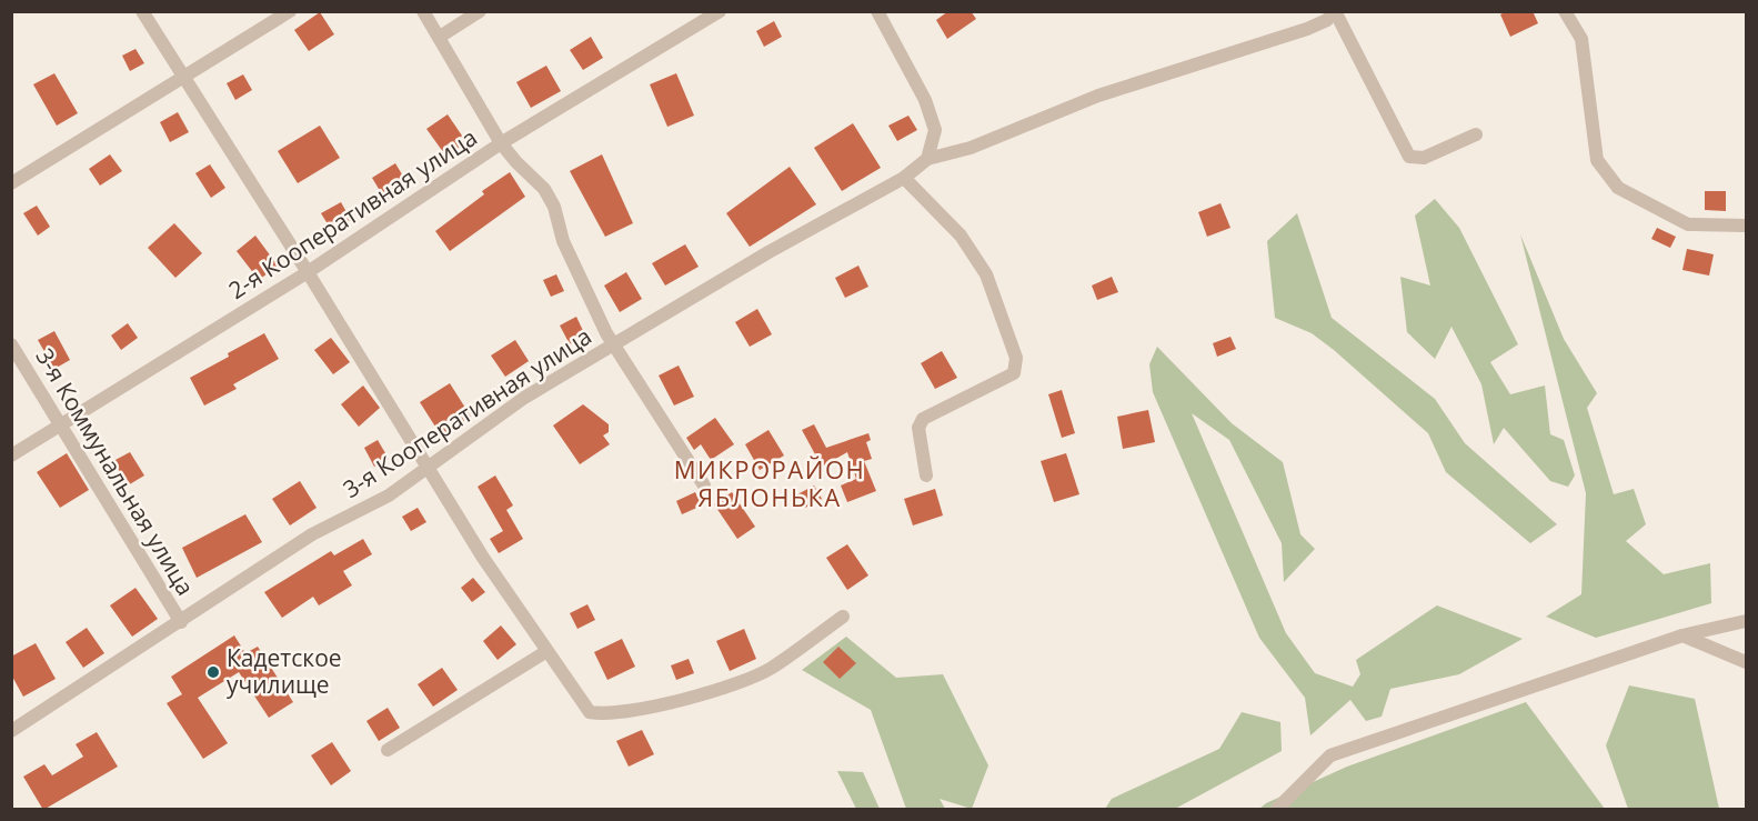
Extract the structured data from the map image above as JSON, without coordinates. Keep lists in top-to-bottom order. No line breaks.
{"streets":{"street":["2-я Кооперативная улица","3-я Кооперативная улица","3-я Коммунальная улица"]},"crossings":[["2-я Кооперативная улица","3-я Коммунальная улица"],["3-я Кооперативная улица","3-я Коммунальная улица"]],"districts":["МИКРОРАЙОН ЯБЛОНЬКА"],"places":["Кадетское училище"]}
